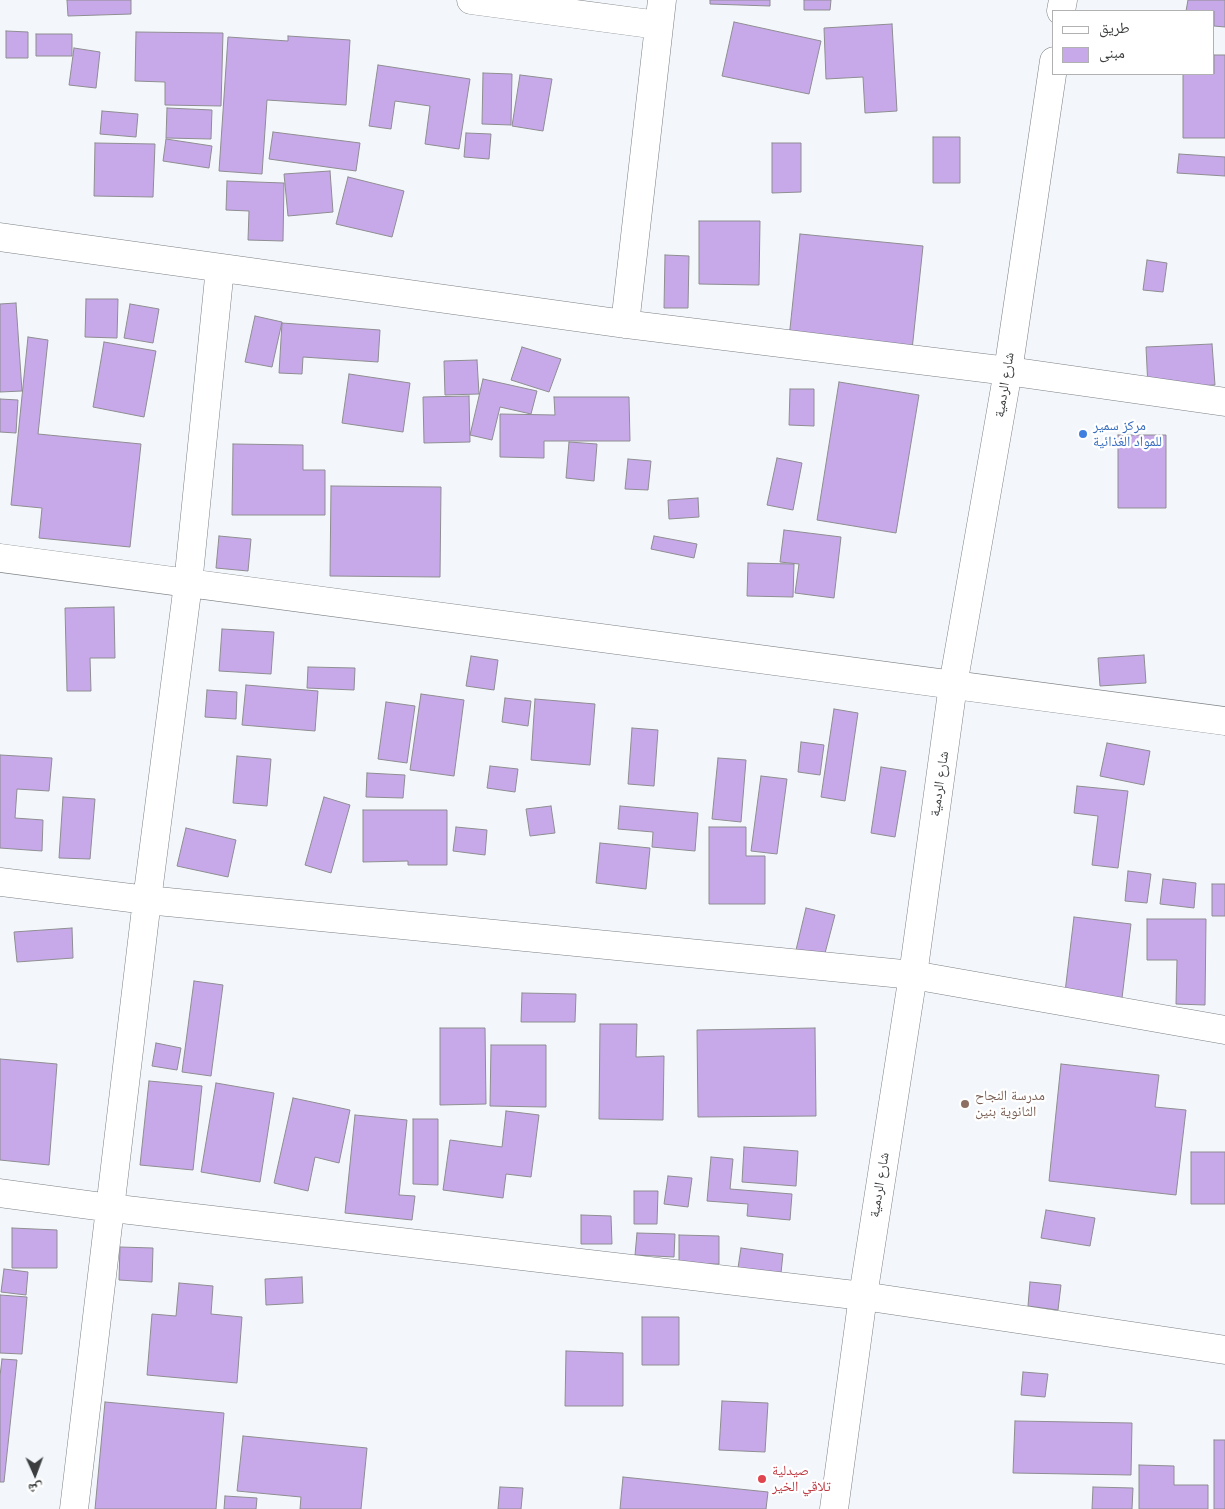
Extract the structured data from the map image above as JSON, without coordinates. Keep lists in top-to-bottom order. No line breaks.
{"streets":{"street":["شارع الردمية"]},"places":["مركز سمير للمواد الغذائية","مدرسة النجاح الثانوية بنين","صيدلية تلاقي الخير"],"legend":["طريق","مبنى"],"north":"bottom"}
